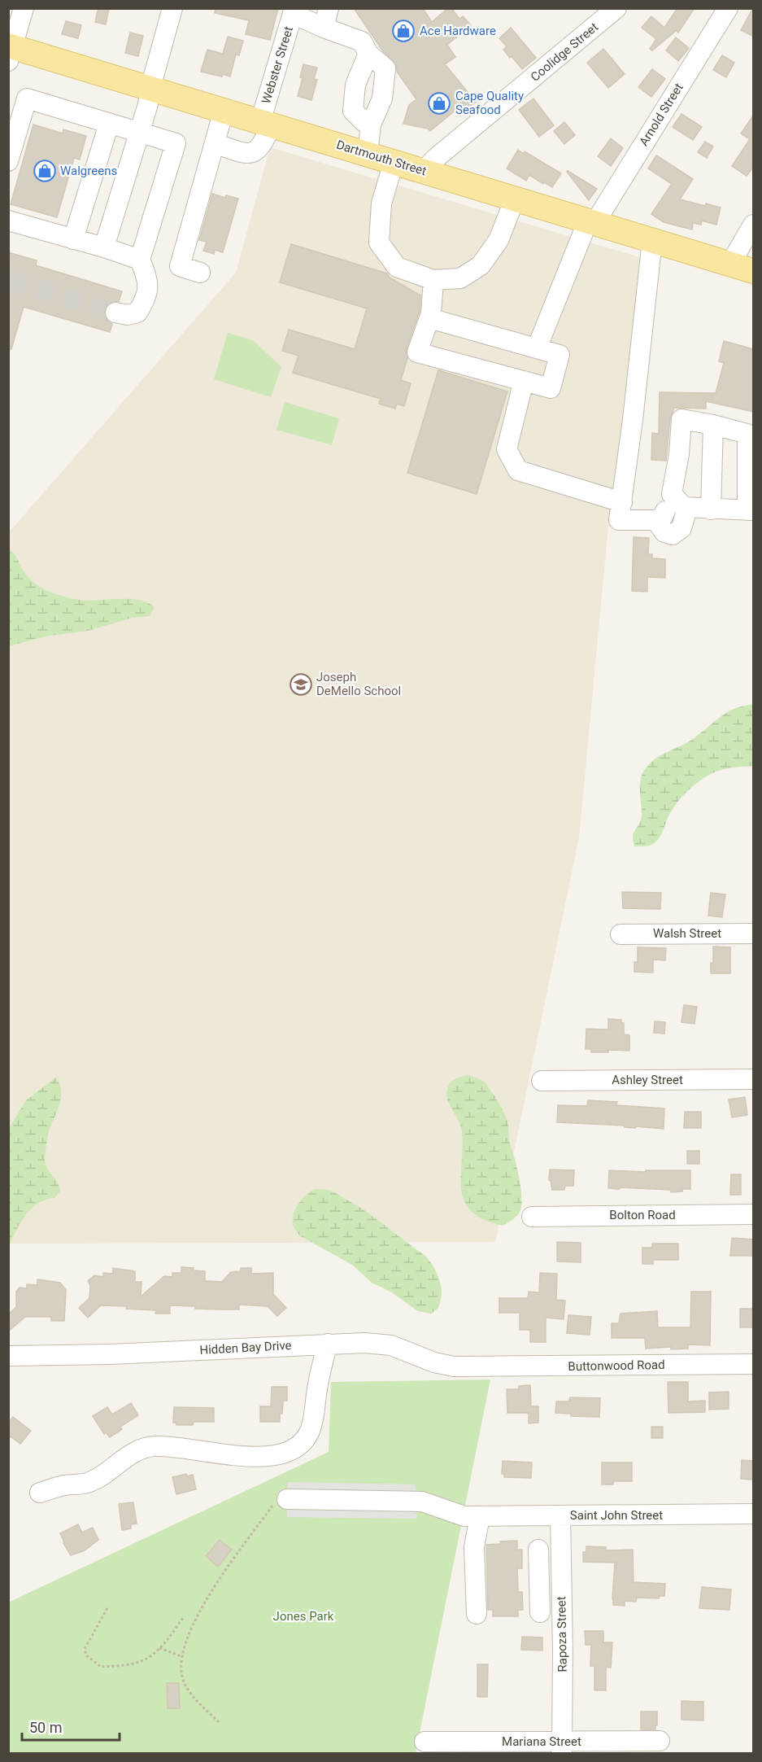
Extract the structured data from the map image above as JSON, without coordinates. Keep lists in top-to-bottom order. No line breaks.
{"streets":{"main road":["Dartmouth Street"],"street":["Coolidge Street","Webster Street","Arnold Street","Walsh Street","Ashley Street","Bolton Road","Hidden Bay Drive","Buttonwood Road","Saint John Street","Rapoza Street","Mariana Street"]},"crossings":[["Coolidge Street","Dartmouth Street"],["Webster Street","Dartmouth Street"],["Arnold Street","Dartmouth Street"],["Hidden Bay Drive","Buttonwood Road"],["Saint John Street","Rapoza Street"],["Rapoza Street","Mariana Street"]],"parks":["Jones Park"],"places":{"shop":["Ace Hardware","Cape Quality Seafood","Walgreens"],"school or university":["Joseph DeMello School"]},"scale_bar":"50 m"}
